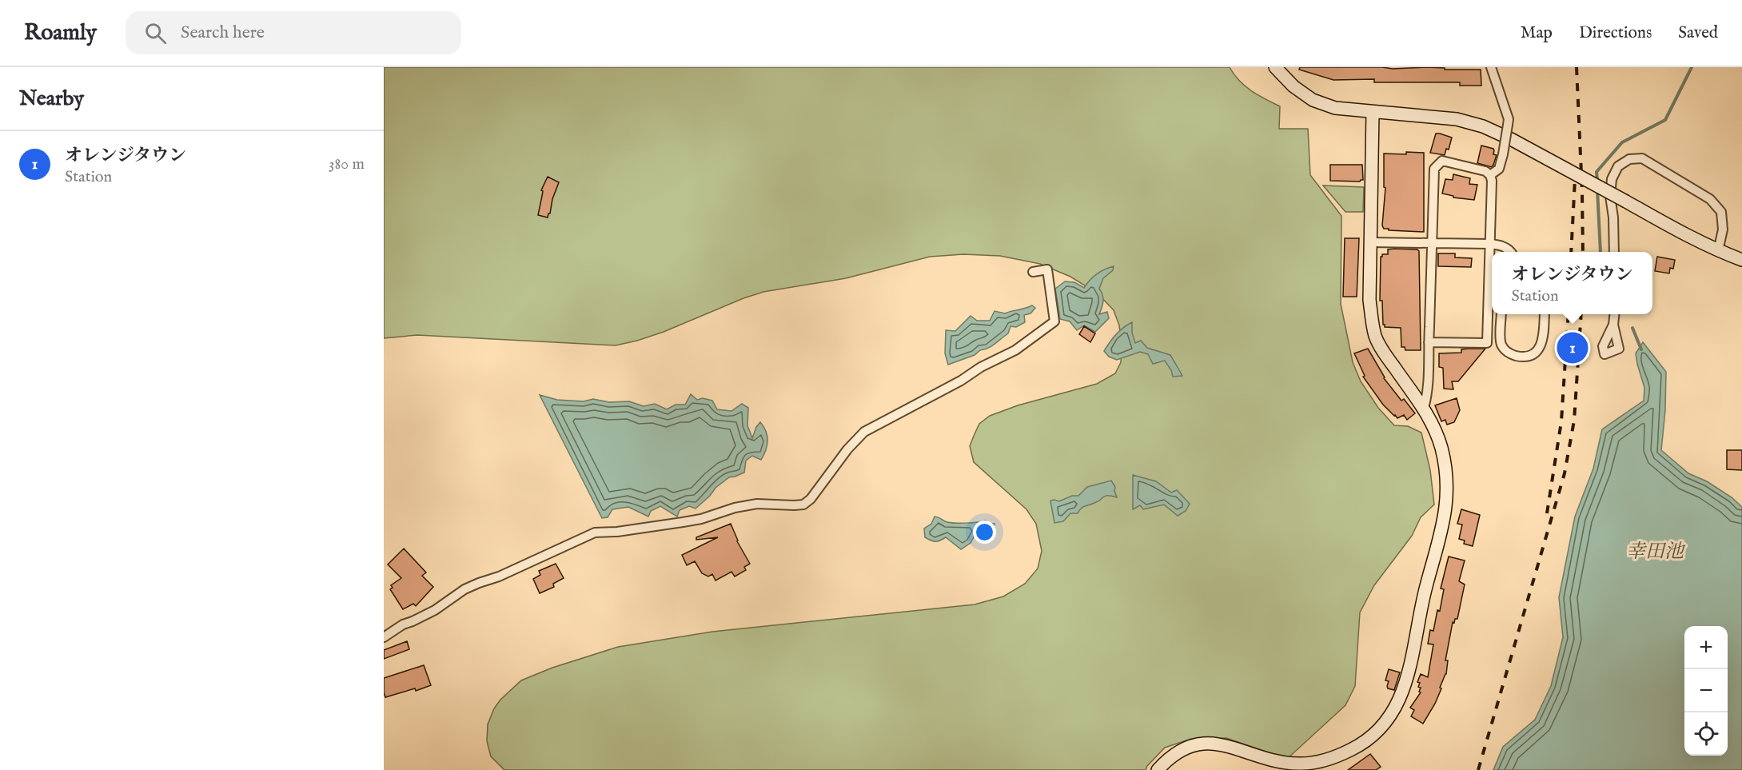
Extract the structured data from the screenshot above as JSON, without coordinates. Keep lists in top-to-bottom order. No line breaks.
{"water":["幸田池"],"page":{"header":"Roamly","search":"Search here","nav":["Map","Directions","Saved"],"heading":"Nearby","list":[{"mark":"1","name":"オレンジタウン","note":"Station","value":"380 m"}],"popup":["オレンジタウン","Station"],"pins":"1","map_buttons":["+","−"]}}
